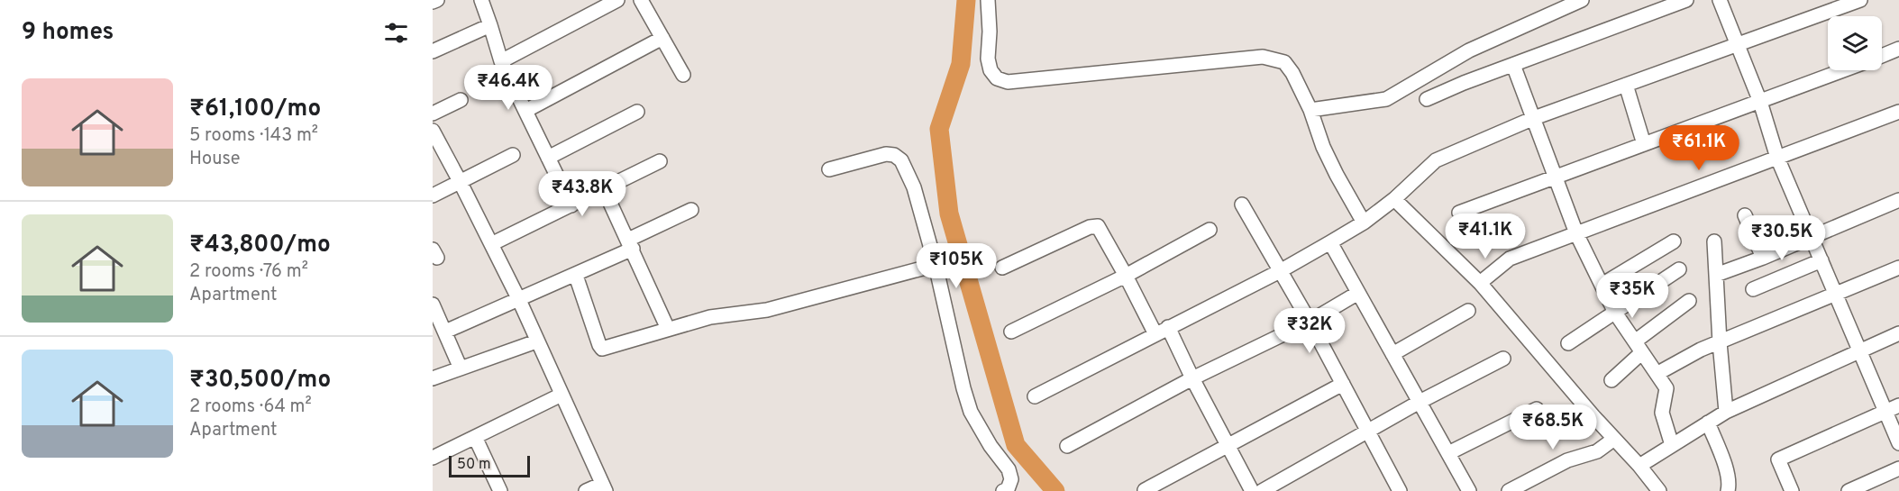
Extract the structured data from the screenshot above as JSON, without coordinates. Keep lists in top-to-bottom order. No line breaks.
{"scale_bar":"50 m","page":{"heading":"9 homes","list":[{"name":"₹61,100/mo","note":"5 rooms · 143 m² · House"},{"name":"₹43,800/mo","note":"2 rooms · 76 m² · Apartment"},{"name":"₹30,500/mo","note":"2 rooms · 64 m² · Apartment"}],"price":["₹46.4K","₹61.1K","₹43.8K","₹41.1K","₹30.5K","₹105K","₹35K","₹32K","₹68.5K"],"scale":"50 m"}}
